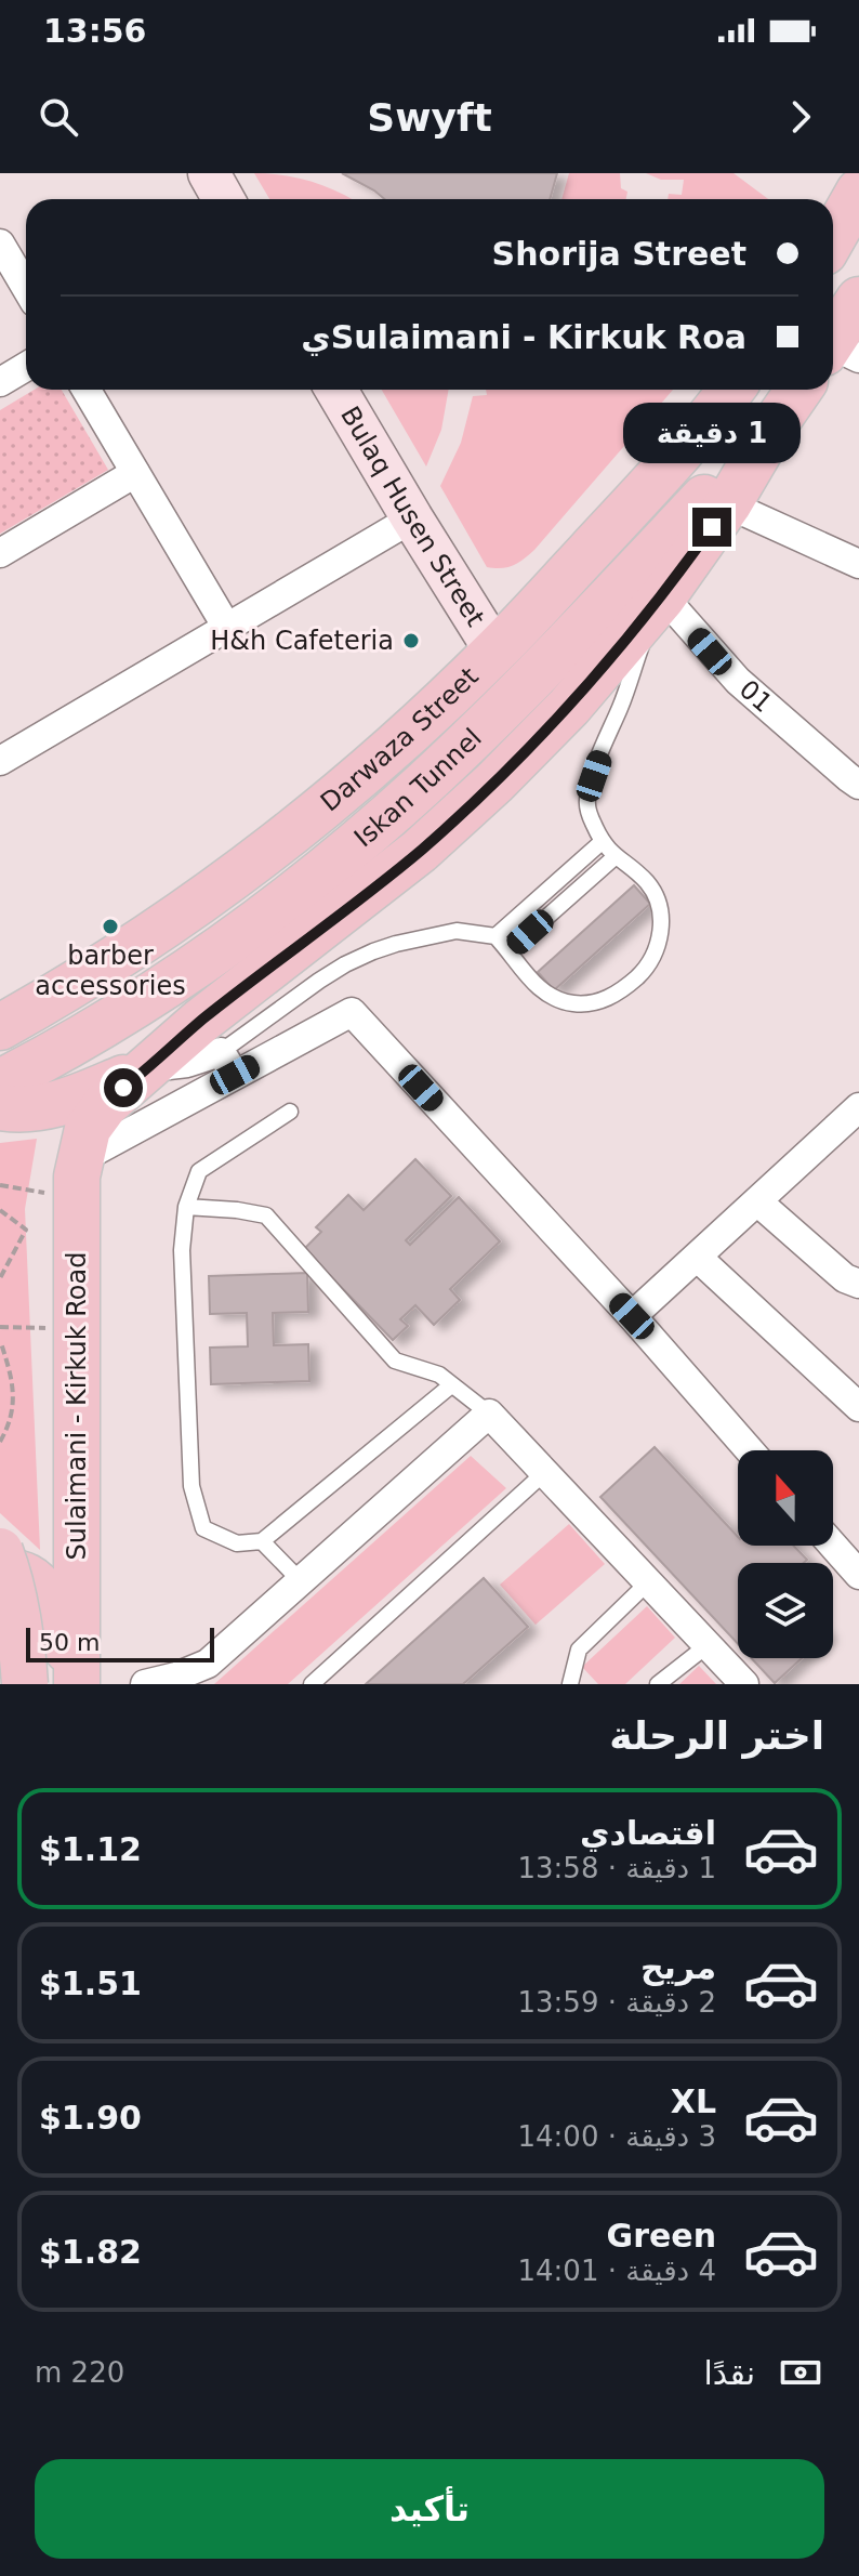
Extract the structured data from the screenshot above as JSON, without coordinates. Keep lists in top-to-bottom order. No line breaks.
{"streets":{"main road":["Darwaza Street","Iskan Tunnel","Sulaimani - Kirkuk Road"],"street":["Bulaq Husen Street","01"]},"crossings":[["Bulaq Husen Street","Darwaza Street"]],"places":["H&h Cafeteria","barber accessories"],"scale_bar":"50 m","north":"top","page":{"status":"13:56","header":"Swyft","banner":["Shorija Street","Sulaimani - Kirkuk Roaي"],"bubble":"1 دقيقة","scale":"50 m","heading":"اختر الرحلة","list":[{"name":"اقتصادي","note":"1 دقيقة · 13:58","value":"$1.12"},{"name":"مريح","note":"2 دقيقة · 13:59","value":"$1.51"},{"name":"XL","note":"3 دقيقة · 14:00","value":"$1.90"},{"name":"Green","note":"4 دقيقة · 14:01","value":"$1.82"}],"pay":["نقدًا","220 m"],"buttons":"تأكيد"}}
